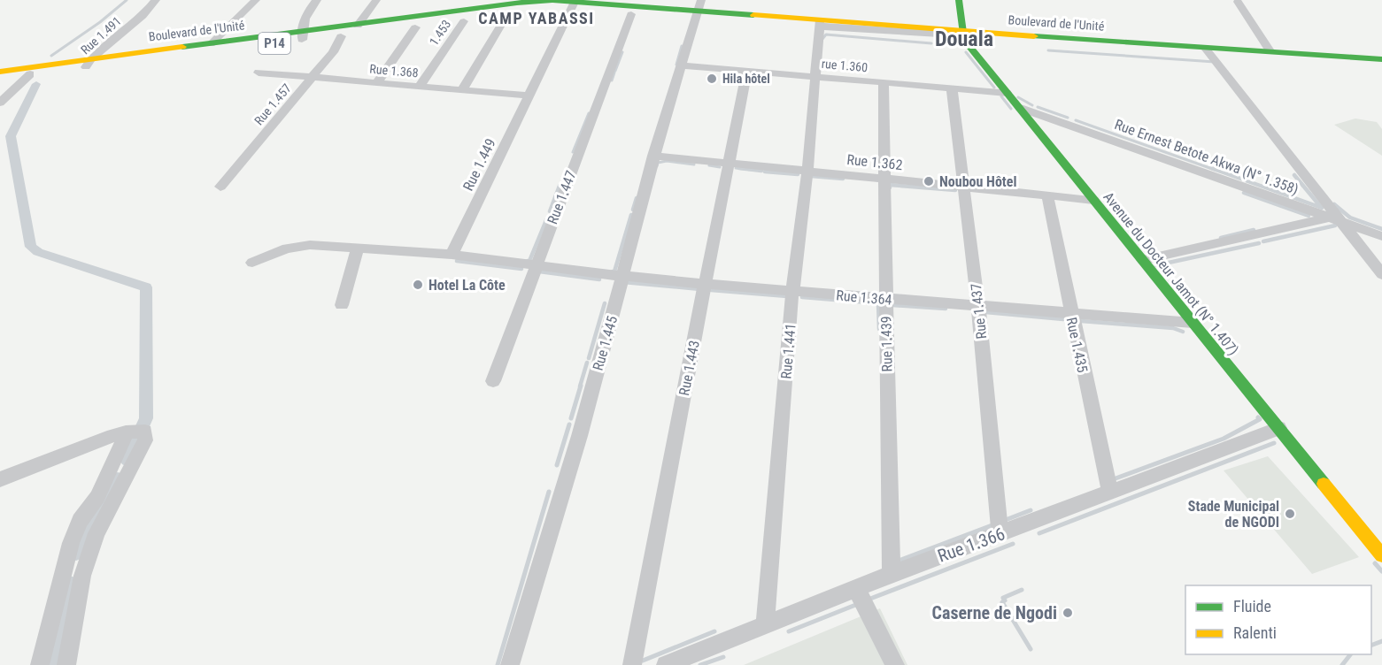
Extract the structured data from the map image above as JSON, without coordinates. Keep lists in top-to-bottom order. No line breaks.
{"streets":{"main road":["Boulevard de l'Unité","P14","Avenue du Docteur Jamot (N° 1.407)"],"street":["1.453","Rue 1.491","rue 1.360","Rue 1.368","Rue 1.457","Rue Ernest Betote Akwa (N° 1.358)","Rue 1.362","Rue 1.449","Rue 1.447","Rue 1.364","Rue 1.437","Rue 1.445","Rue 1.439","Rue 1.435","Rue 1.441","Rue 1.443","Rue 1.366"]},"crossings":[["Boulevard de l'Unité","1.453"],["Boulevard de l'Unité","Rue 1.491"],["Boulevard de l'Unité","Rue 1.457"],["Boulevard de l'Unité","Rue 1.449"],["Boulevard de l'Unité","Rue 1.447"],["Boulevard de l'Unité","Avenue du Docteur Jamot (N° 1.407)"],["Boulevard de l'Unité","Rue 1.445"],["Boulevard de l'Unité","Rue 1.441"],["1.453","Rue 1.368"],["rue 1.360","Avenue du Docteur Jamot (N° 1.407)"],["rue 1.360","Rue 1.437"],["rue 1.360","Rue 1.445"],["rue 1.360","Rue 1.439"],["rue 1.360","Rue 1.441"],["rue 1.360","Rue 1.443"],["Rue 1.368","Rue 1.457"],["Rue 1.368","Rue 1.449"],["Rue Ernest Betote Akwa (N° 1.358)","Avenue du Docteur Jamot (N° 1.407)"],["Rue 1.362","Avenue du Docteur Jamot (N° 1.407)"],["Rue 1.362","Rue 1.437"],["Rue 1.362","Rue 1.445"],["Rue 1.362","Rue 1.439"],["Rue 1.362","Rue 1.435"],["Rue 1.362","Rue 1.441"],["Rue 1.362","Rue 1.443"],["Rue 1.447","Rue 1.364"],["Avenue du Docteur Jamot (N° 1.407)","Rue 1.364"],["Avenue du Docteur Jamot (N° 1.407)","Rue 1.366"],["Rue 1.364","Rue 1.437"],["Rue 1.364","Rue 1.445"],["Rue 1.364","Rue 1.439"],["Rue 1.364","Rue 1.435"],["Rue 1.364","Rue 1.441"],["Rue 1.364","Rue 1.443"],["Rue 1.437","Rue 1.366"],["Rue 1.439","Rue 1.366"],["Rue 1.435","Rue 1.366"],["Rue 1.441","Rue 1.366"]],"districts":["CAMP YABASSI","Douala"],"places":["Hila hôtel","Noubou Hôtel","Hotel La Côte","Stade Municipal de NGODI","Caserne de Ngodi"],"legend":["Fluide","Ralenti"]}
